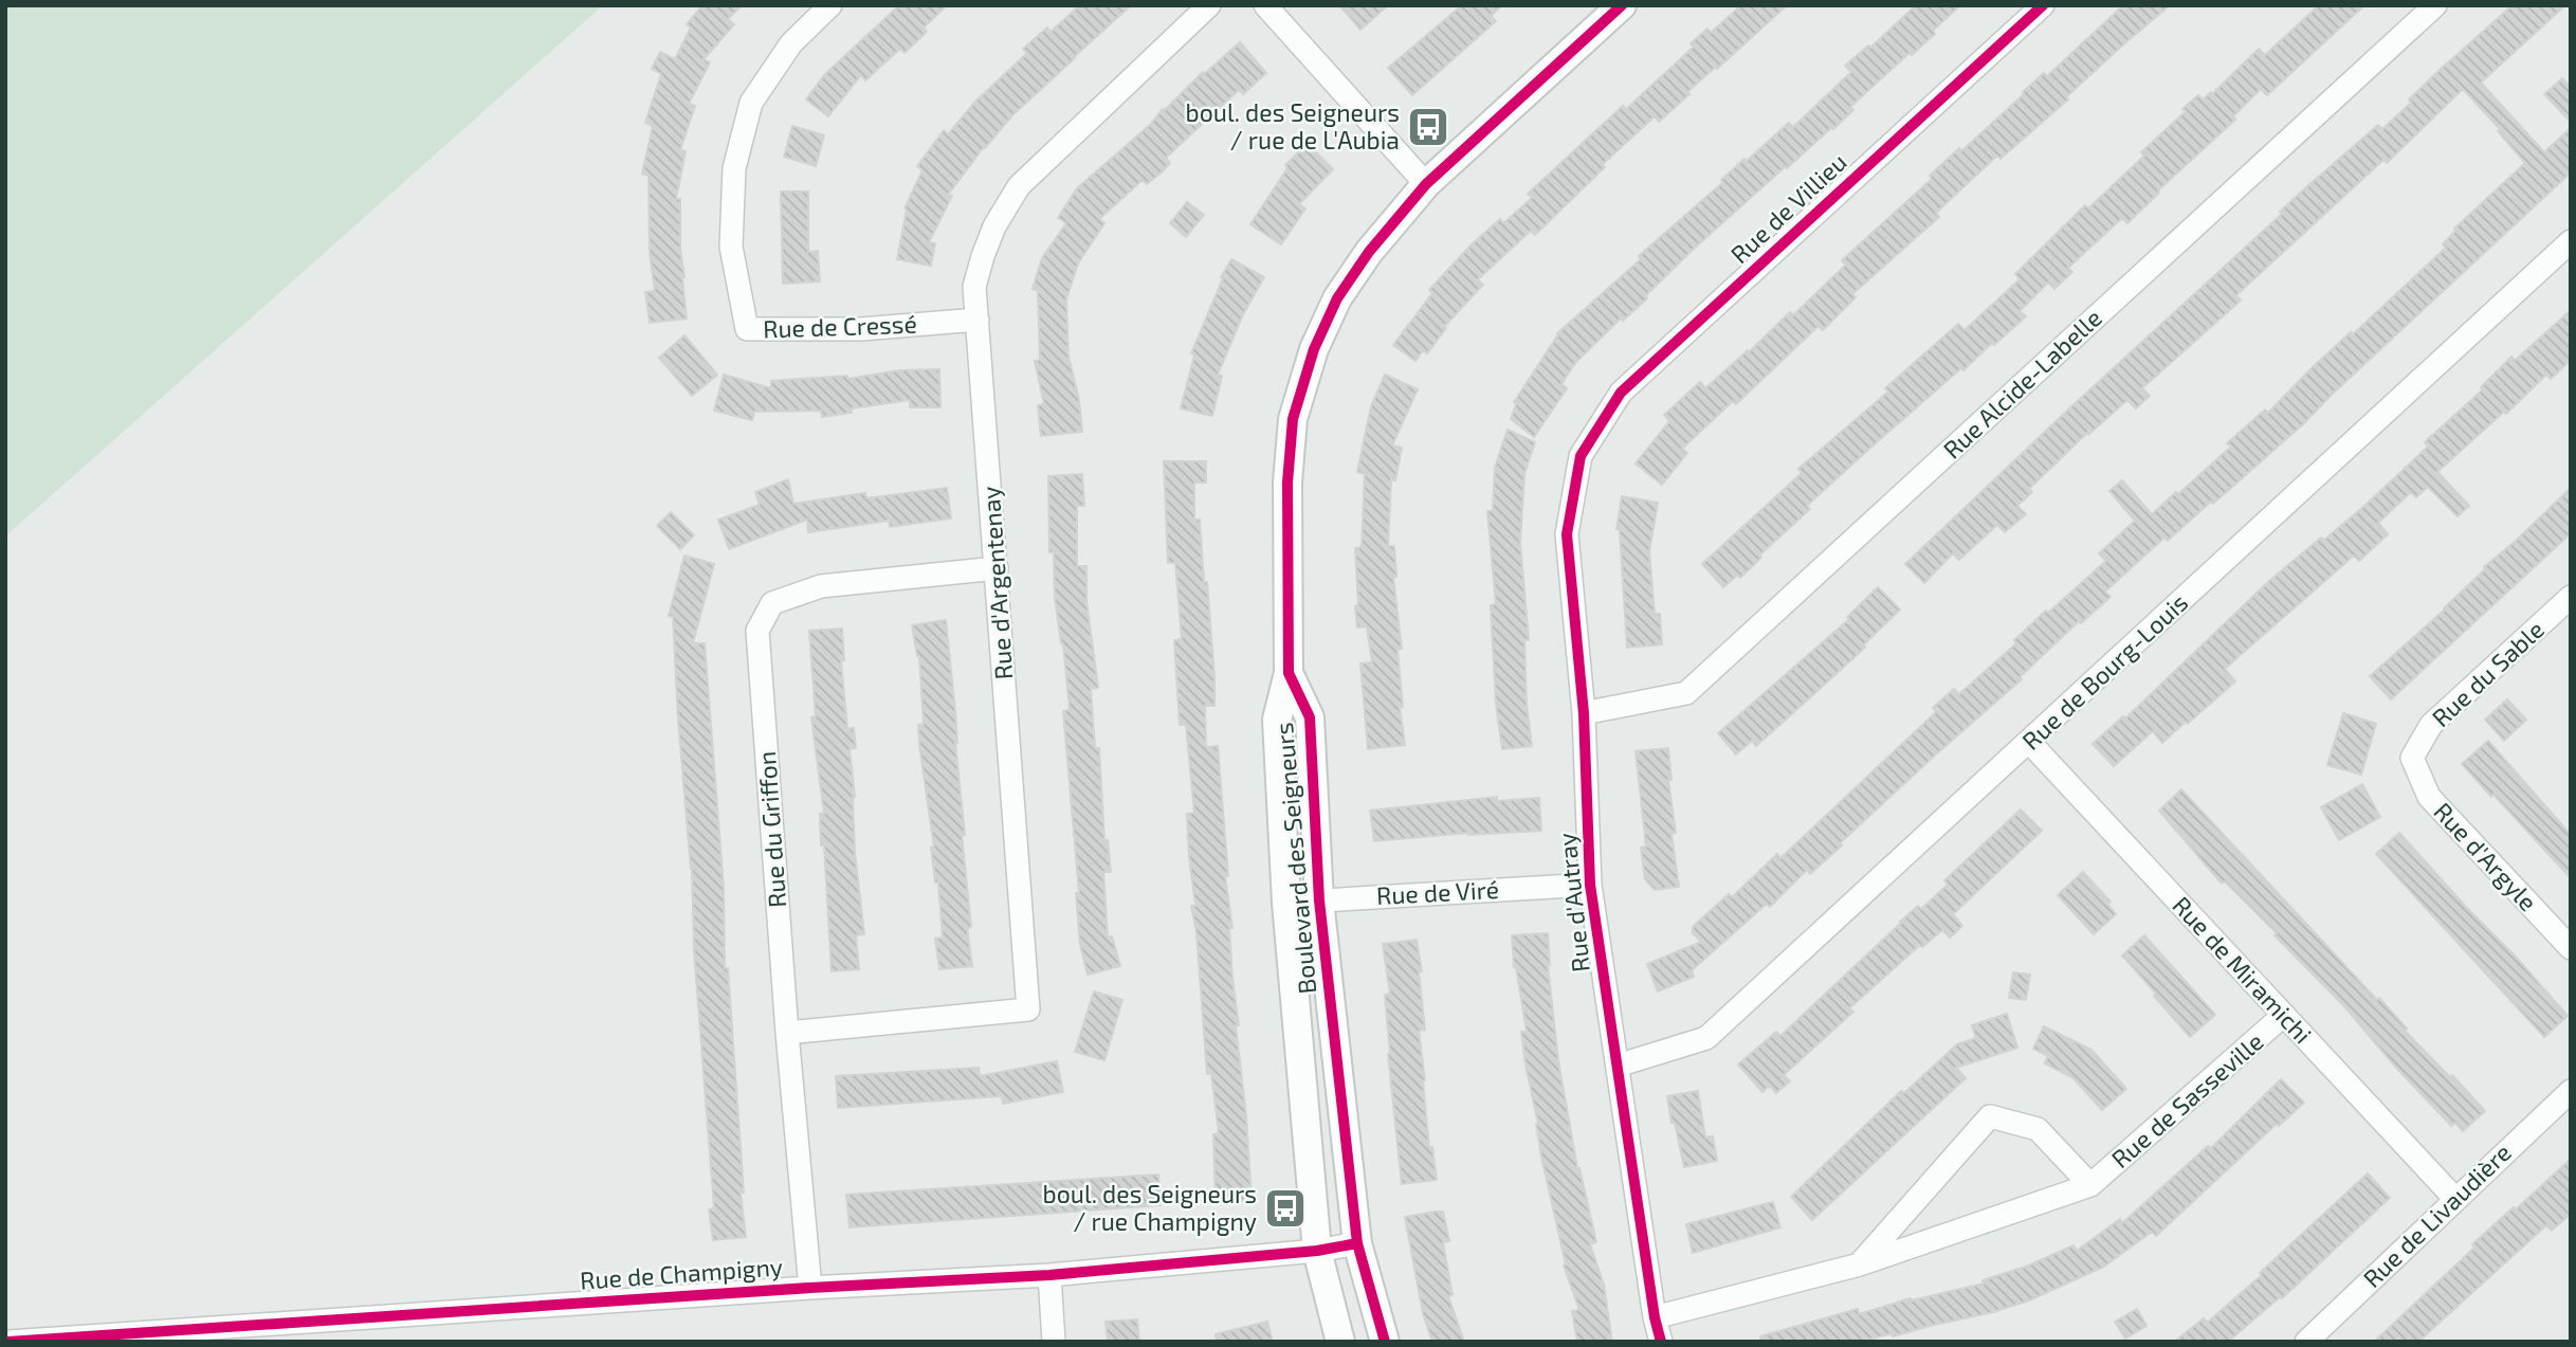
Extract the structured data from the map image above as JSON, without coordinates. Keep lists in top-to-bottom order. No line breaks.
{"streets":{"street":["Rue de Villieu","Rue de Cressé","Rue Alcide-Labelle","Rue d'Argentenay","Rue de Bourg-Louis","Rue du Sable","Rue du Griffon","Rue d'Argyle","Boulevard des Seigneurs","Rue de Viré","Rue d'Autray","Rue de Miramichi","Rue de Sasseville","Rue de Livaudière","Rue de Champigny"]},"crossings":[["Rue de Villieu","Rue d'Autray"],["Rue de Cressé","Rue d'Argentenay"],["Rue Alcide-Labelle","Rue d'Autray"],["Rue d'Argentenay","Rue du Griffon"],["Rue de Bourg-Louis","Rue d'Autray"],["Rue de Bourg-Louis","Rue de Miramichi"],["Rue du Sable","Rue d'Argyle"],["Rue du Griffon","Rue de Champigny"],["Boulevard des Seigneurs","Rue de Viré"],["Boulevard des Seigneurs","Rue de Champigny"],["Rue de Viré","Rue d'Autray"],["Rue d'Autray","Rue de Sasseville"],["Rue de Miramichi","Rue de Sasseville"],["Rue de Miramichi","Rue de Livaudière"]],"places":{"bus stop":["boul. des Seigneurs / rue de L'Aubia","boul. des Seigneurs / rue Champigny"]}}
